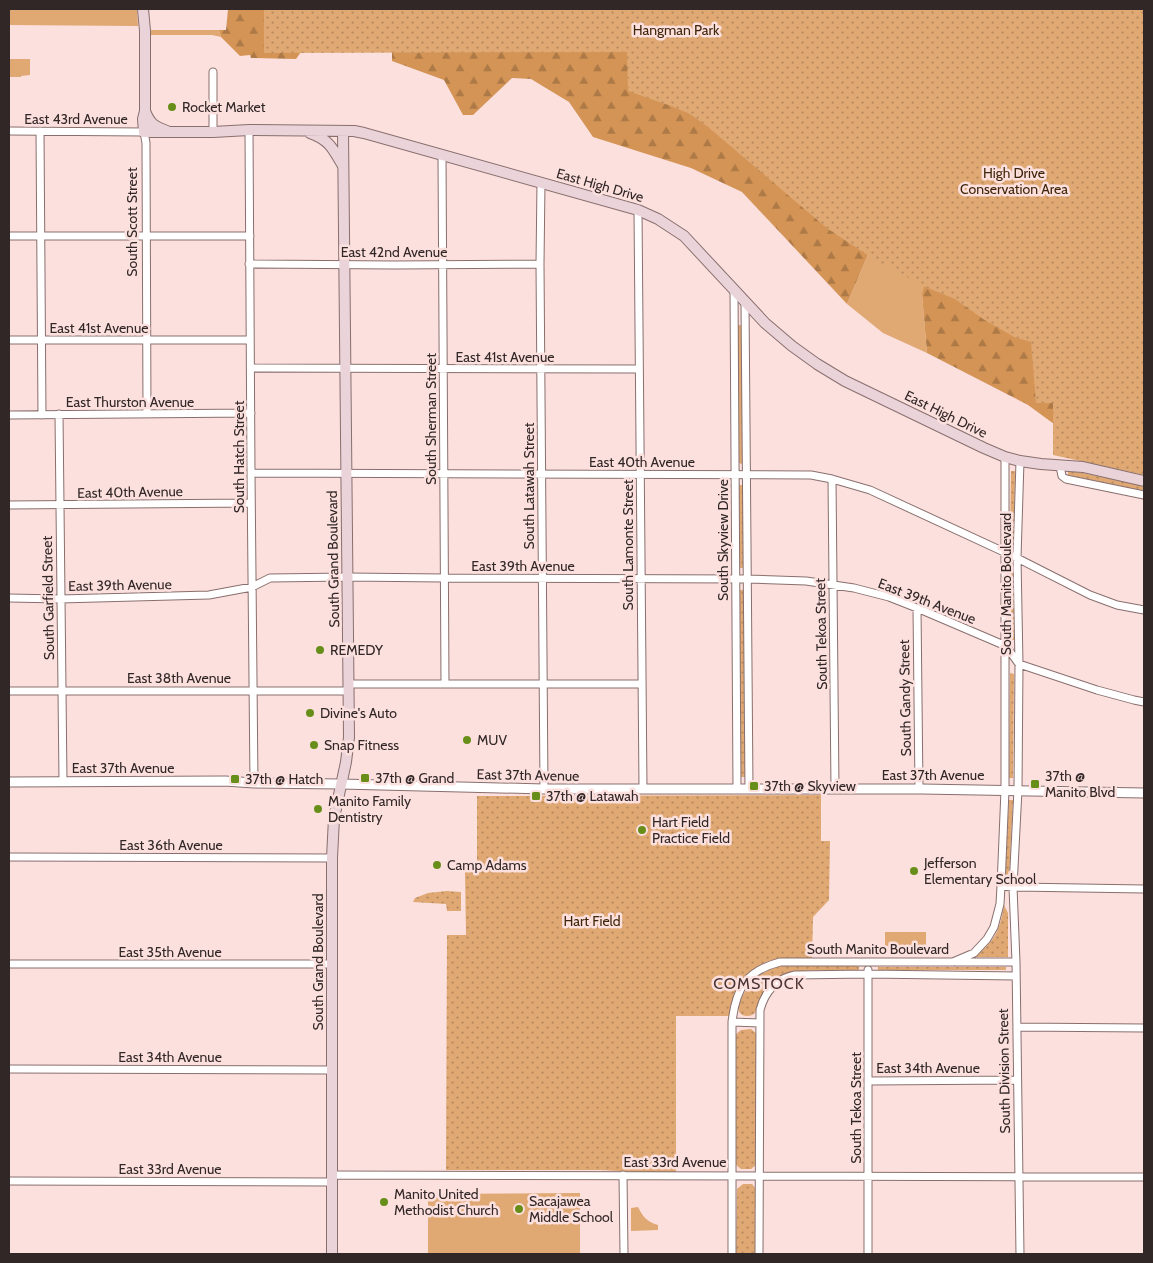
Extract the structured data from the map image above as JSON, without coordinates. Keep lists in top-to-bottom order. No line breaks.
{"streets":{"main road":["East High Drive","South Scott Street","South Grand Boulevard"],"street":["East 43rd Avenue","East 42nd Avenue","East 41st Avenue","East Thurston Avenue","South Sherman Street","South Hatch Street","East 40th Avenue","South Latawah Street","South Skyview Drive","South Lamonte Street","East 39th Avenue","South Manito Boulevard","South Garfield Street","South Tekoa Street","East 38th Avenue","South Gandy Street","East 37th Avenue","East 36th Avenue","East 35th Avenue","East 34th Avenue","South Division Street","East 33rd Avenue"]},"crossings":[["East 43rd Avenue","East High Drive"],["East 43rd Avenue","South Scott Street"],["East High Drive","South Scott Street"],["East High Drive","South Sherman Street"],["East High Drive","South Hatch Street"],["East High Drive","South Latawah Street"],["East High Drive","South Skyview Drive"],["East High Drive","South Lamonte Street"],["East High Drive","South Grand Boulevard"],["East High Drive","South Manito Boulevard"],["South Scott Street","East 41st Avenue"],["South Scott Street","East Thurston Avenue"],["East 42nd Avenue","South Sherman Street"],["East 42nd Avenue","South Hatch Street"],["East 42nd Avenue","South Latawah Street"],["East 42nd Avenue","South Grand Boulevard"],["East 41st Avenue","South Sherman Street"],["East 41st Avenue","South Hatch Street"],["East 41st Avenue","South Latawah Street"],["East 41st Avenue","South Lamonte Street"],["East 41st Avenue","South Grand Boulevard"],["East Thurston Avenue","South Hatch Street"],["East Thurston Avenue","South Garfield Street"],["South Sherman Street","East 40th Avenue"],["South Sherman Street","East 39th Avenue"],["South Sherman Street","East 38th Avenue"],["South Hatch Street","East 40th Avenue"],["South Hatch Street","East 39th Avenue"],["South Hatch Street","East 38th Avenue"],["South Hatch Street","East 37th Avenue"],["East 40th Avenue","South Latawah Street"],["East 40th Avenue","South Skyview Drive"],["East 40th Avenue","South Lamonte Street"],["East 40th Avenue","South Grand Boulevard"],["East 40th Avenue","South Manito Boulevard"],["East 40th Avenue","South Garfield Street"],["East 40th Avenue","South Tekoa Street"],["South Latawah Street","East 39th Avenue"],["South Latawah Street","East 38th Avenue"],["South Latawah Street","East 37th Avenue"],["South Skyview Drive","East 39th Avenue"],["South Skyview Drive","East 37th Avenue"],["South Lamonte Street","East 39th Avenue"],["South Lamonte Street","East 38th Avenue"],["South Lamonte Street","East 37th Avenue"],["South Grand Boulevard","East 39th Avenue"],["South Grand Boulevard","East 38th Avenue"],["South Grand Boulevard","East 37th Avenue"],["South Grand Boulevard","East 36th Avenue"],["South Grand Boulevard","East 35th Avenue"],["South Grand Boulevard","East 34th Avenue"],["South Grand Boulevard","East 33rd Avenue"],["East 39th Avenue","South Manito Boulevard"],["East 39th Avenue","South Garfield Street"],["East 39th Avenue","South Tekoa Street"],["East 39th Avenue","South Gandy Street"],["South Manito Boulevard","South Tekoa Street"],["South Manito Boulevard","East 37th Avenue"],["South Manito Boulevard","South Division Street"],["South Manito Boulevard","East 33rd Avenue"],["South Garfield Street","East 38th Avenue"],["South Garfield Street","East 37th Avenue"],["South Tekoa Street","East 37th Avenue"],["South Tekoa Street","East 34th Avenue"],["South Tekoa Street","East 33rd Avenue"],["South Gandy Street","East 37th Avenue"],["East 34th Avenue","South Division Street"],["South Division Street","East 33rd Avenue"]],"districts":["COMSTOCK"],"parks":["Hangman Park","High Drive Conservation Area","Hart Field"],"places":{"other":["Rocket Market","REMEDY","Divine's Auto","MUV","Snap Fitness","Manito Family Dentistry","Hart Field Practice Field","Camp Adams","Jefferson Elementary School","Manito United Methodist Church","Sacajawea Middle School"],"transit":["37th @ Grand","37th @ Hatch","37th @ Manito Blvd","37th @ Skyview","37th @ Latawah"]}}
